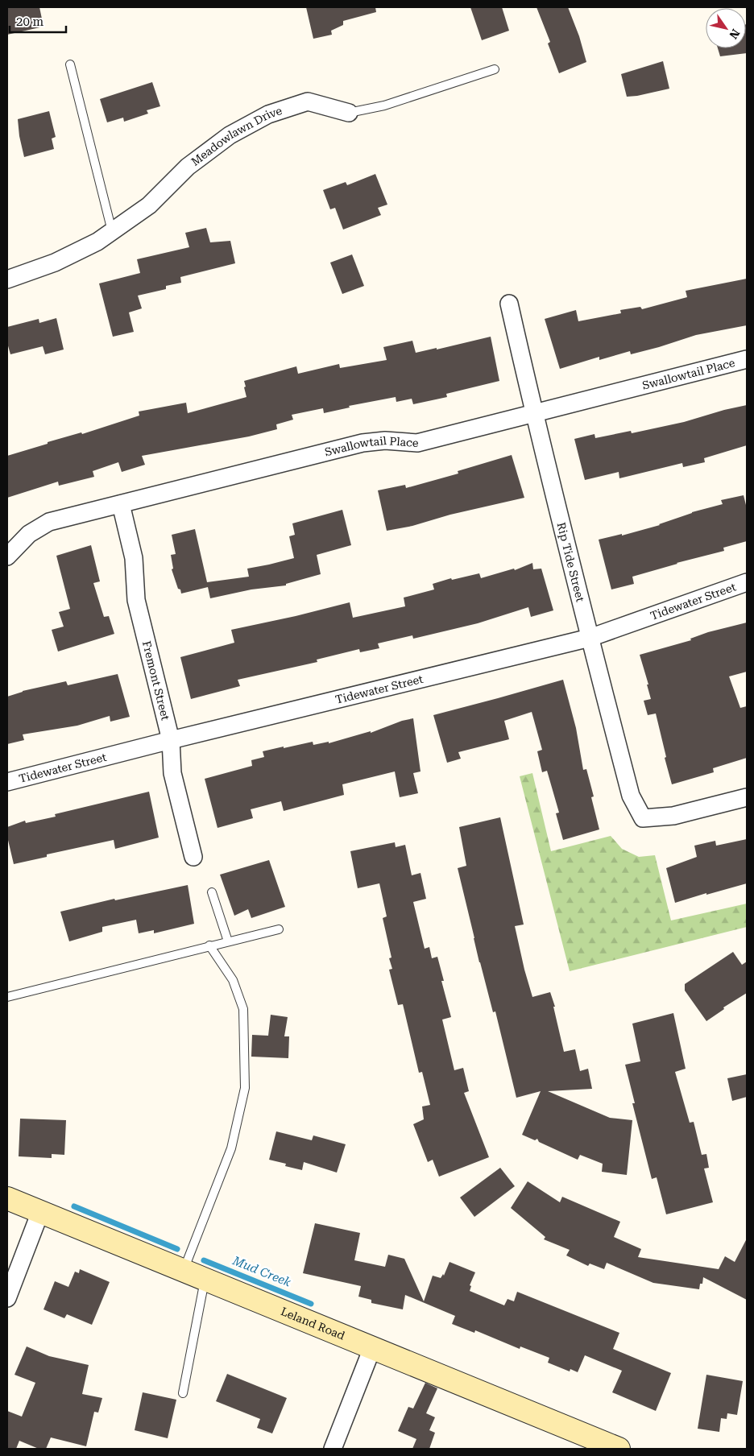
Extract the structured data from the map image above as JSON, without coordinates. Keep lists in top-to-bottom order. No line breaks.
{"streets":{"main road":["Leland Road"],"street":["Meadowlawn Drive","Swallowtail Place","Rip Tide Street","Tidewater Street","Fremont Street"]},"crossings":[["Swallowtail Place","Rip Tide Street"],["Swallowtail Place","Fremont Street"],["Rip Tide Street","Tidewater Street"],["Tidewater Street","Fremont Street"]],"water":["Mud Creek"],"scale_bar":"20 m","north":"bottom right"}
